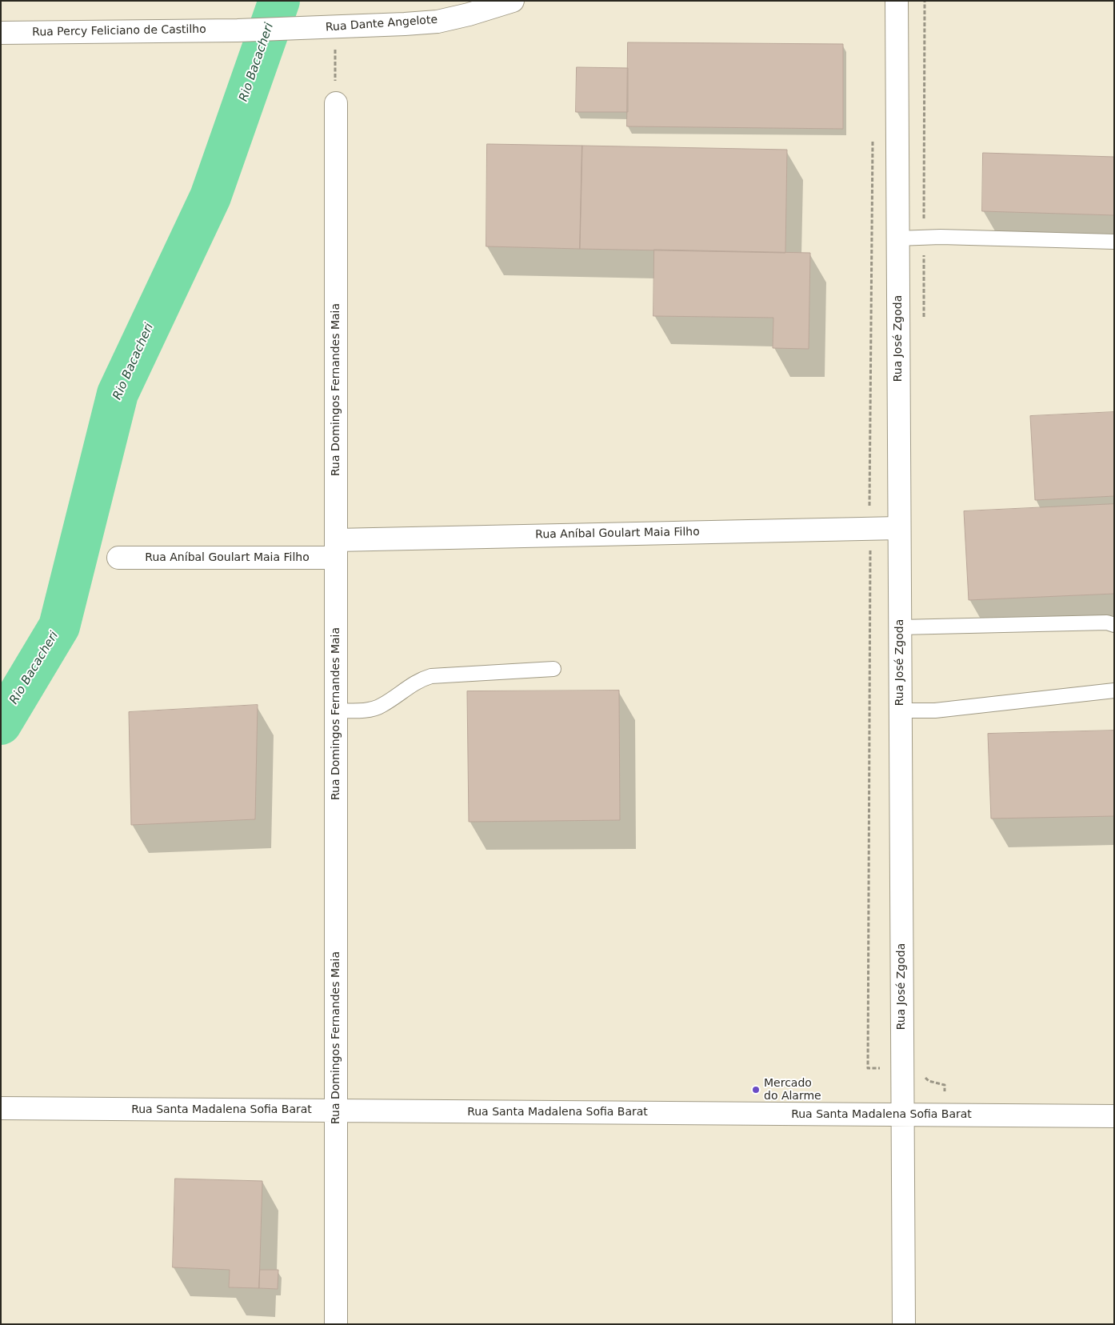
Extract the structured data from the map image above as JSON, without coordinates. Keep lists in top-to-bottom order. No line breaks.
{"streets":{"street":["Rua Dante Angelote","Rua Percy Feliciano de Castilho","Rua José Zgoda","Rua Domingos Fernandes Maia","Rua Aníbal Goulart Maia Filho","Rua Santa Madalena Sofia Barat"]},"crossings":[["Rua Dante Angelote","Rua Percy Feliciano de Castilho"],["Rua José Zgoda","Rua Aníbal Goulart Maia Filho"],["Rua José Zgoda","Rua Santa Madalena Sofia Barat"],["Rua Domingos Fernandes Maia","Rua Aníbal Goulart Maia Filho"],["Rua Domingos Fernandes Maia","Rua Santa Madalena Sofia Barat"]],"water":["Rio Bacacheri"],"places":["Mercado do Alarme"]}
